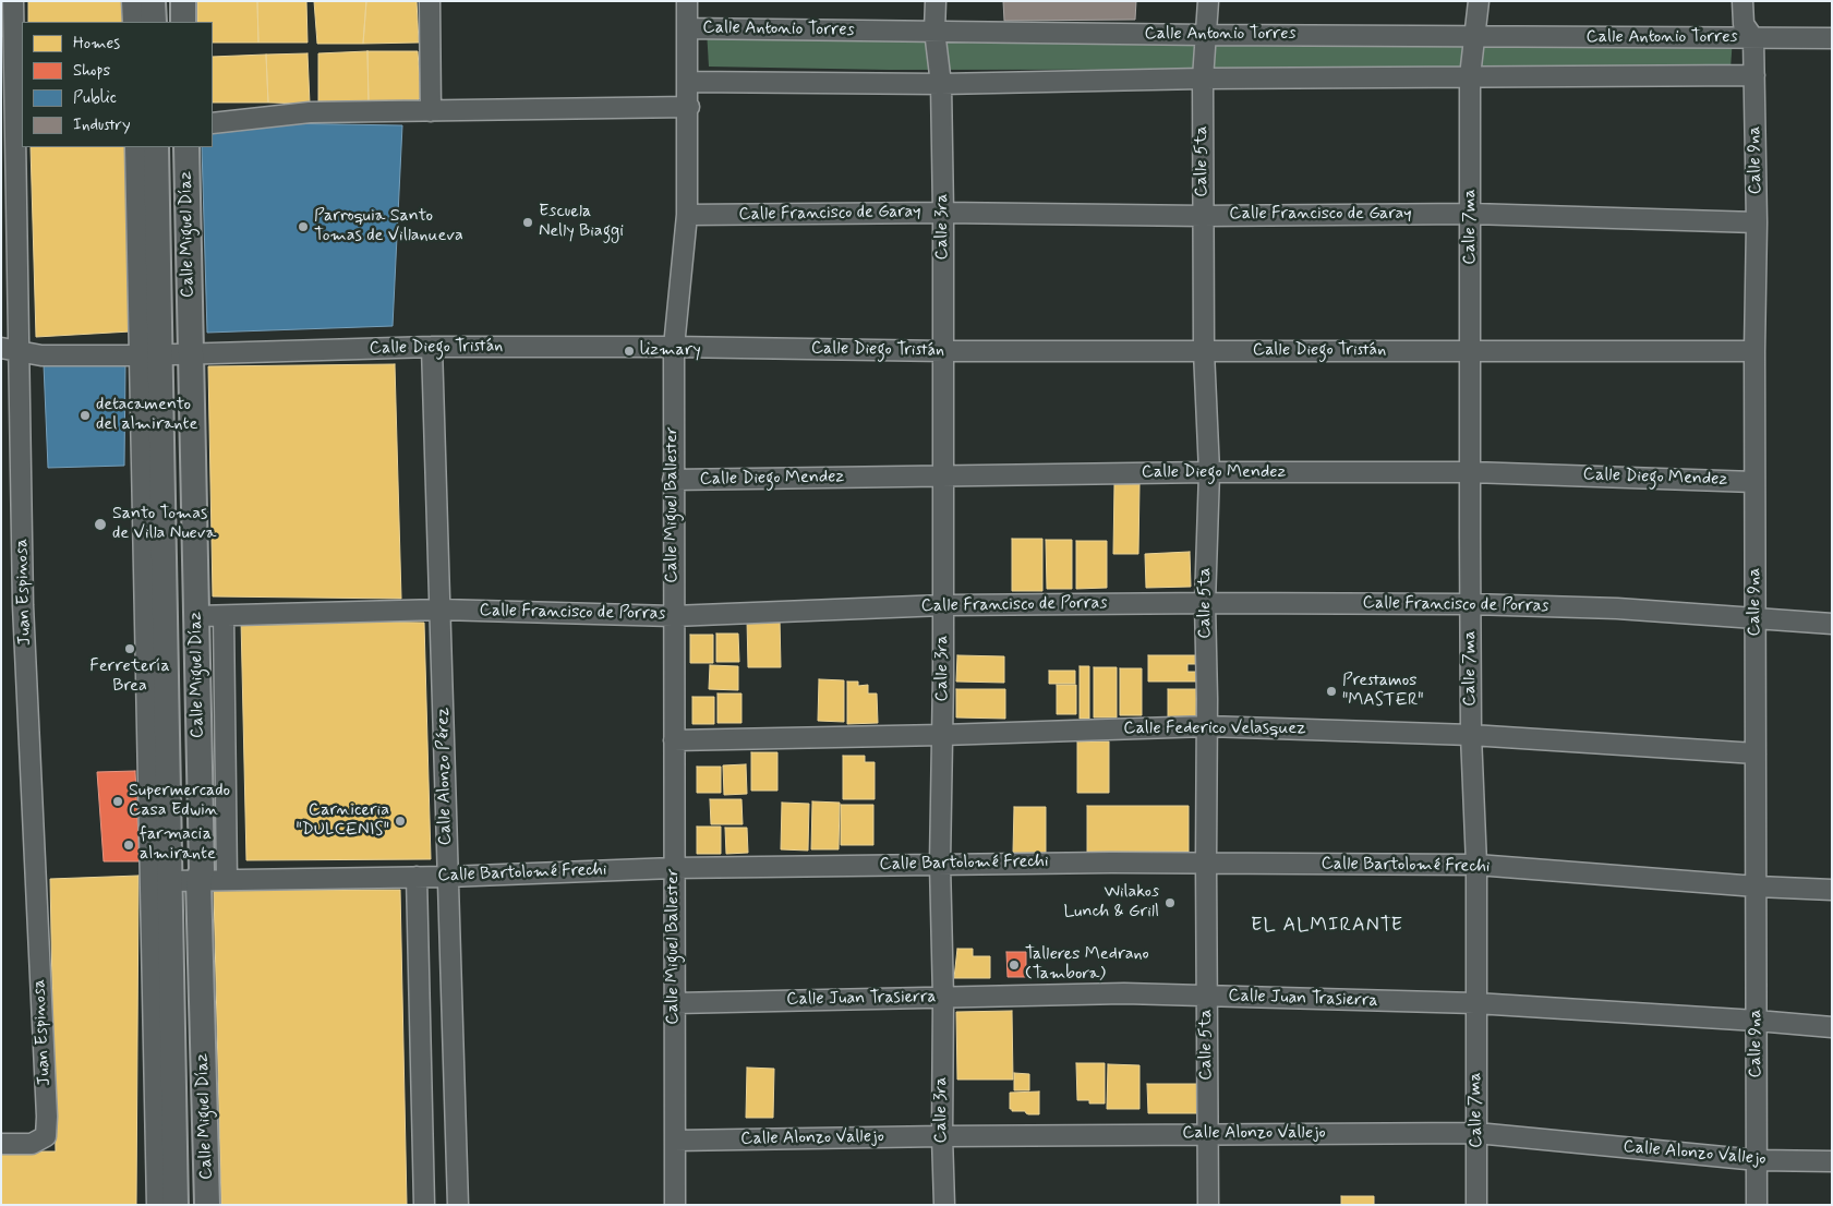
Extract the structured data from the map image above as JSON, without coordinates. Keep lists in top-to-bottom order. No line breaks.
{"streets":{"street":["Calle Antonio Torres","Calle 9na","Calle 5ta","Calle Francisco de Garay","Calle 3ra","Calle 7ma","Calle Miguel Díaz","Calle Diego Tristán","Calle Diego Mendez","Calle Miguel Ballester","Juan Espinosa","Calle Francisco de Porras","Calle Federico Velasquez","Calle Alonzo Pérez","Calle Bartolomé Frechi","Calle Juan Trasierra","Calle Alonzo Vallejo"]},"crossings":[["Calle Antonio Torres","Calle 9na"],["Calle Antonio Torres","Calle 5ta"],["Calle Antonio Torres","Calle 3ra"],["Calle Antonio Torres","Calle 7ma"],["Calle Antonio Torres","Calle Miguel Ballester"],["Calle 9na","Calle Francisco de Garay"],["Calle 9na","Calle Diego Tristán"],["Calle 9na","Calle Diego Mendez"],["Calle 9na","Calle Francisco de Porras"],["Calle 9na","Calle Federico Velasquez"],["Calle 9na","Calle Bartolomé Frechi"],["Calle 9na","Calle Juan Trasierra"],["Calle 9na","Calle Alonzo Vallejo"],["Calle 5ta","Calle Francisco de Garay"],["Calle 5ta","Calle Diego Tristán"],["Calle 5ta","Calle Diego Mendez"],["Calle 5ta","Calle Francisco de Porras"],["Calle 5ta","Calle Federico Velasquez"],["Calle 5ta","Calle Bartolomé Frechi"],["Calle 5ta","Calle Juan Trasierra"],["Calle 5ta","Calle Alonzo Vallejo"],["Calle Francisco de Garay","Calle 3ra"],["Calle Francisco de Garay","Calle 7ma"],["Calle Francisco de Garay","Calle Miguel Ballester"],["Calle 3ra","Calle Diego Tristán"],["Calle 3ra","Calle Diego Mendez"],["Calle 3ra","Calle Francisco de Porras"],["Calle 3ra","Calle Federico Velasquez"],["Calle 3ra","Calle Bartolomé Frechi"],["Calle 3ra","Calle Juan Trasierra"],["Calle 3ra","Calle Alonzo Vallejo"],["Calle 7ma","Calle Diego Tristán"],["Calle 7ma","Calle Diego Mendez"],["Calle 7ma","Calle Francisco de Porras"],["Calle 7ma","Calle Federico Velasquez"],["Calle 7ma","Calle Bartolomé Frechi"],["Calle 7ma","Calle Juan Trasierra"],["Calle 7ma","Calle Alonzo Vallejo"],["Calle Miguel Díaz","Calle Diego Tristán"],["Calle Miguel Díaz","Calle Francisco de Porras"],["Calle Miguel Díaz","Calle Bartolomé Frechi"],["Calle Diego Tristán","Calle Miguel Ballester"],["Calle Diego Tristán","Juan Espinosa"],["Calle Diego Tristán","Calle Alonzo Pérez"],["Calle Diego Mendez","Calle Miguel Ballester"],["Calle Miguel Ballester","Calle Francisco de Porras"],["Calle Miguel Ballester","Calle Federico Velasquez"],["Calle Miguel Ballester","Calle Bartolomé Frechi"],["Calle Miguel Ballester","Calle Juan Trasierra"],["Calle Miguel Ballester","Calle Alonzo Vallejo"],["Calle Francisco de Porras","Calle Alonzo Pérez"],["Calle Alonzo Pérez","Calle Bartolomé Frechi"]],"districts":["EL ALMIRANTE"],"places":["Escuela Nelly Biaggi","Parroquia Santo Tomas de Villanueva","lizmary","detacamento del almirante","Santo Tomas de Villa Nueva","Ferretería Brea","Prestamos \"MASTER\"","Supermercado Casa Edwin","Carniceria \"DULCENIS\"","farmacia almirante","Wilakos Lunch & Grill","Talleres Medrano (Tambora)"],"legend":["Homes","Shops","Public","Industry"]}
